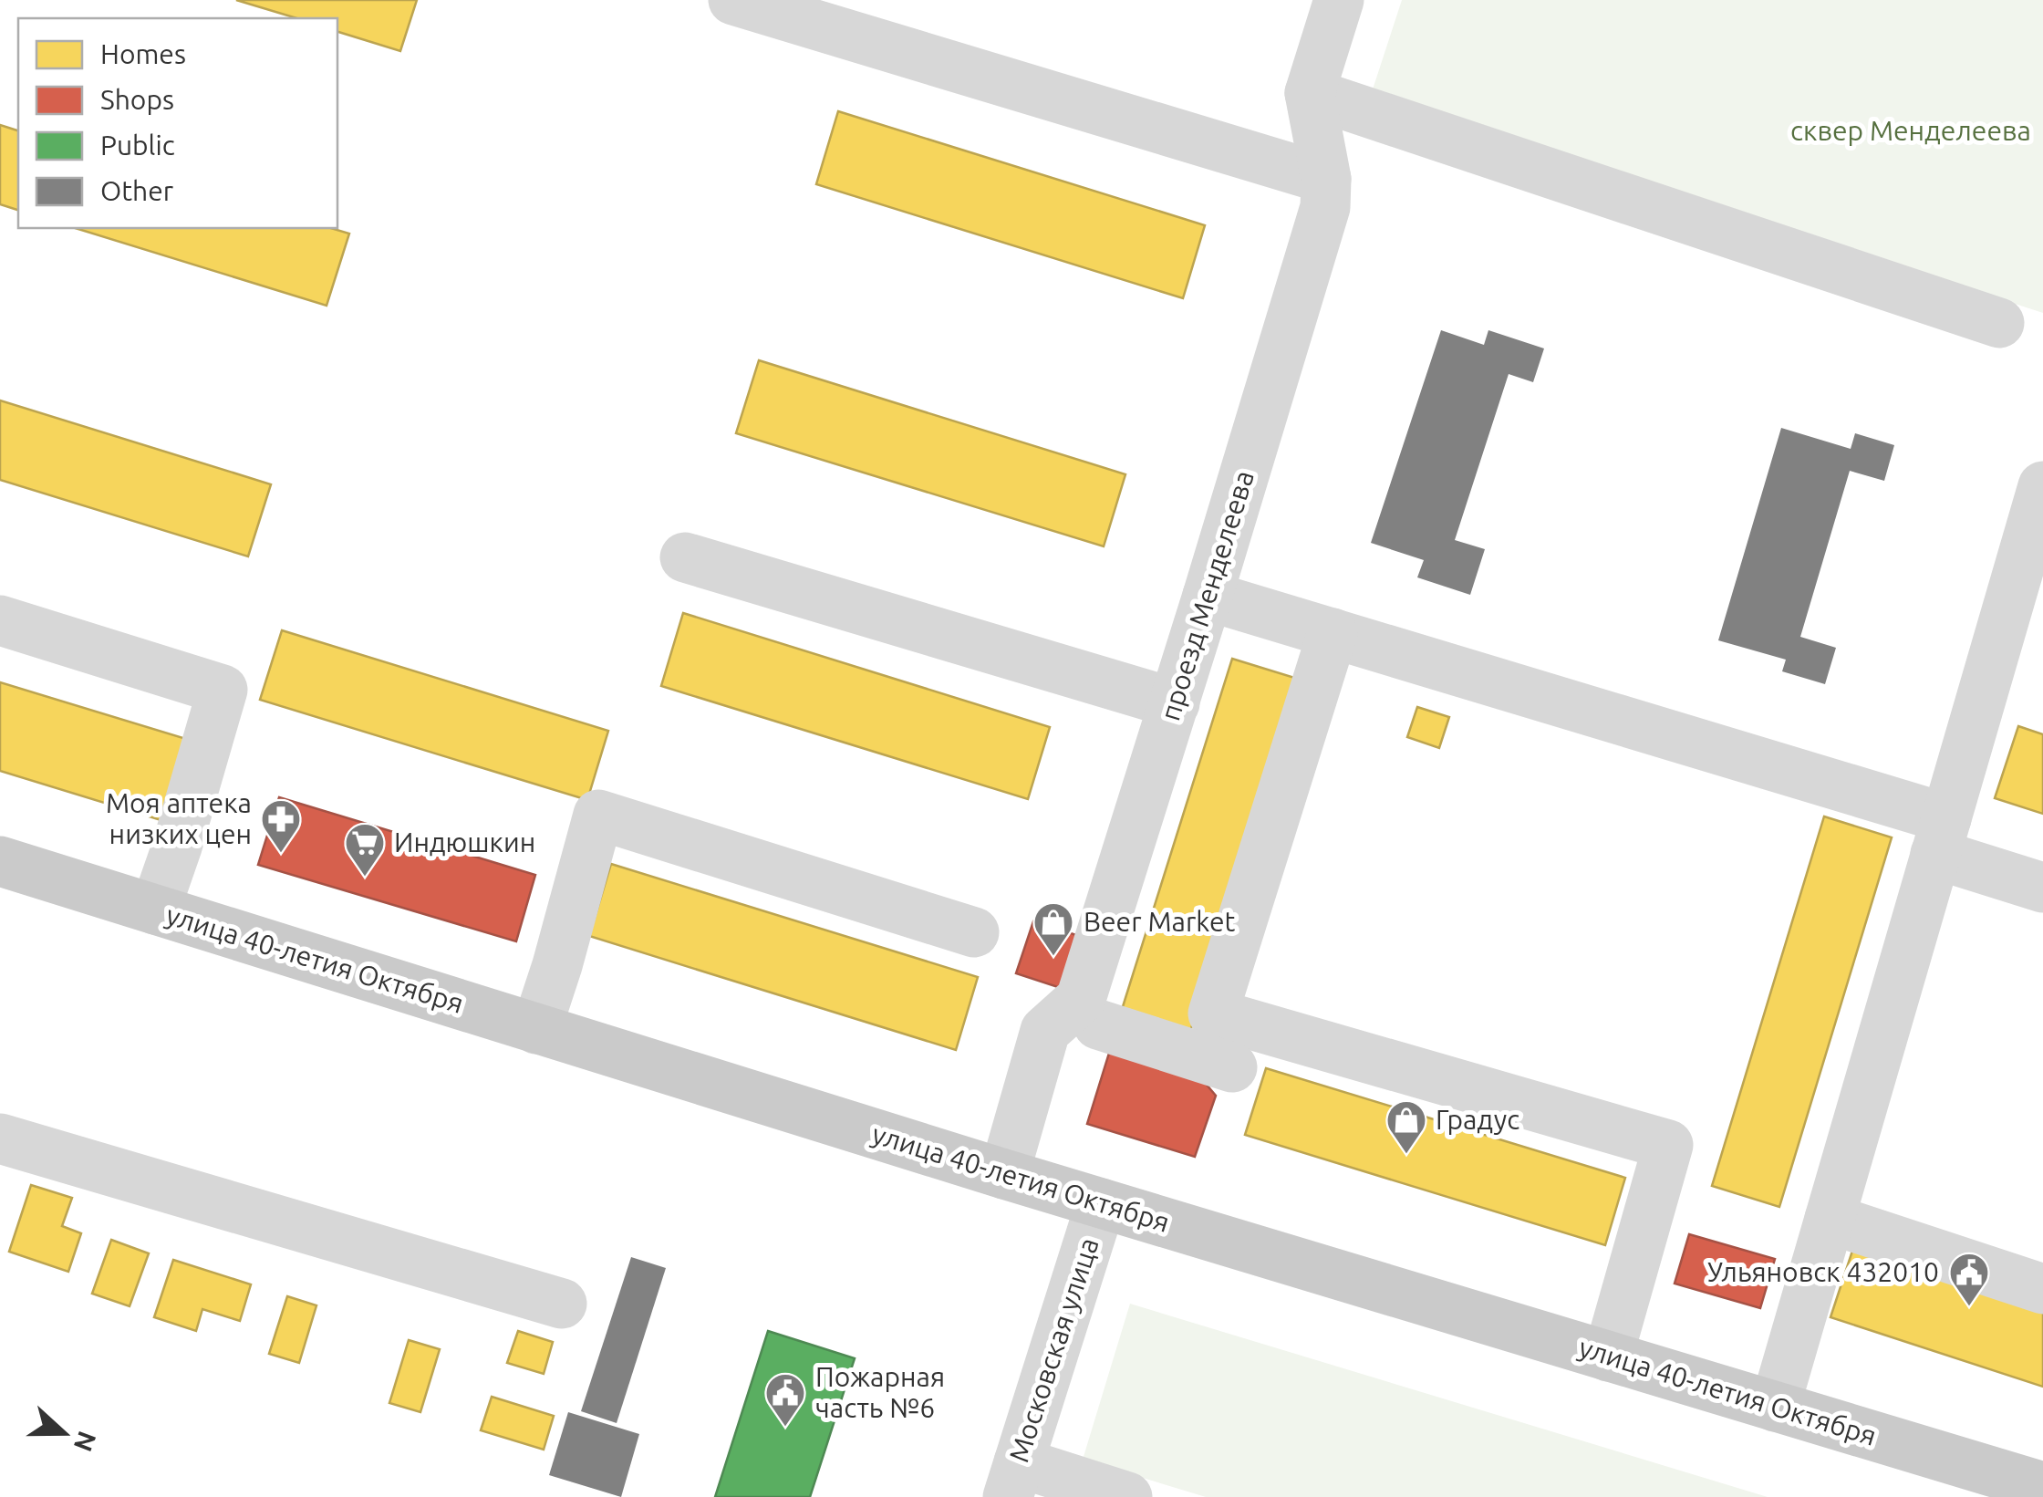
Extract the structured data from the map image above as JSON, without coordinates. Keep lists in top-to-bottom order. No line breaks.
{"streets":{"main road":["улица 40-летия Октября"],"street":["проезд Менделеева","Московская улица"]},"crossings":[["проезд Менделеева","улица 40-летия Октября"],["улица 40-летия Октября","Московская улица"]],"parks":["сквер Менделеева"],"places":{"pharmacy":["Моя аптека низких цен"],"supermarket":["Индюшкин"],"shop":["Beer Market","Градус"],"public building":["Ульяновск 432010","Пожарная часть №6"]},"legend":["Homes","Shops","Public","Other"],"north":"right"}
